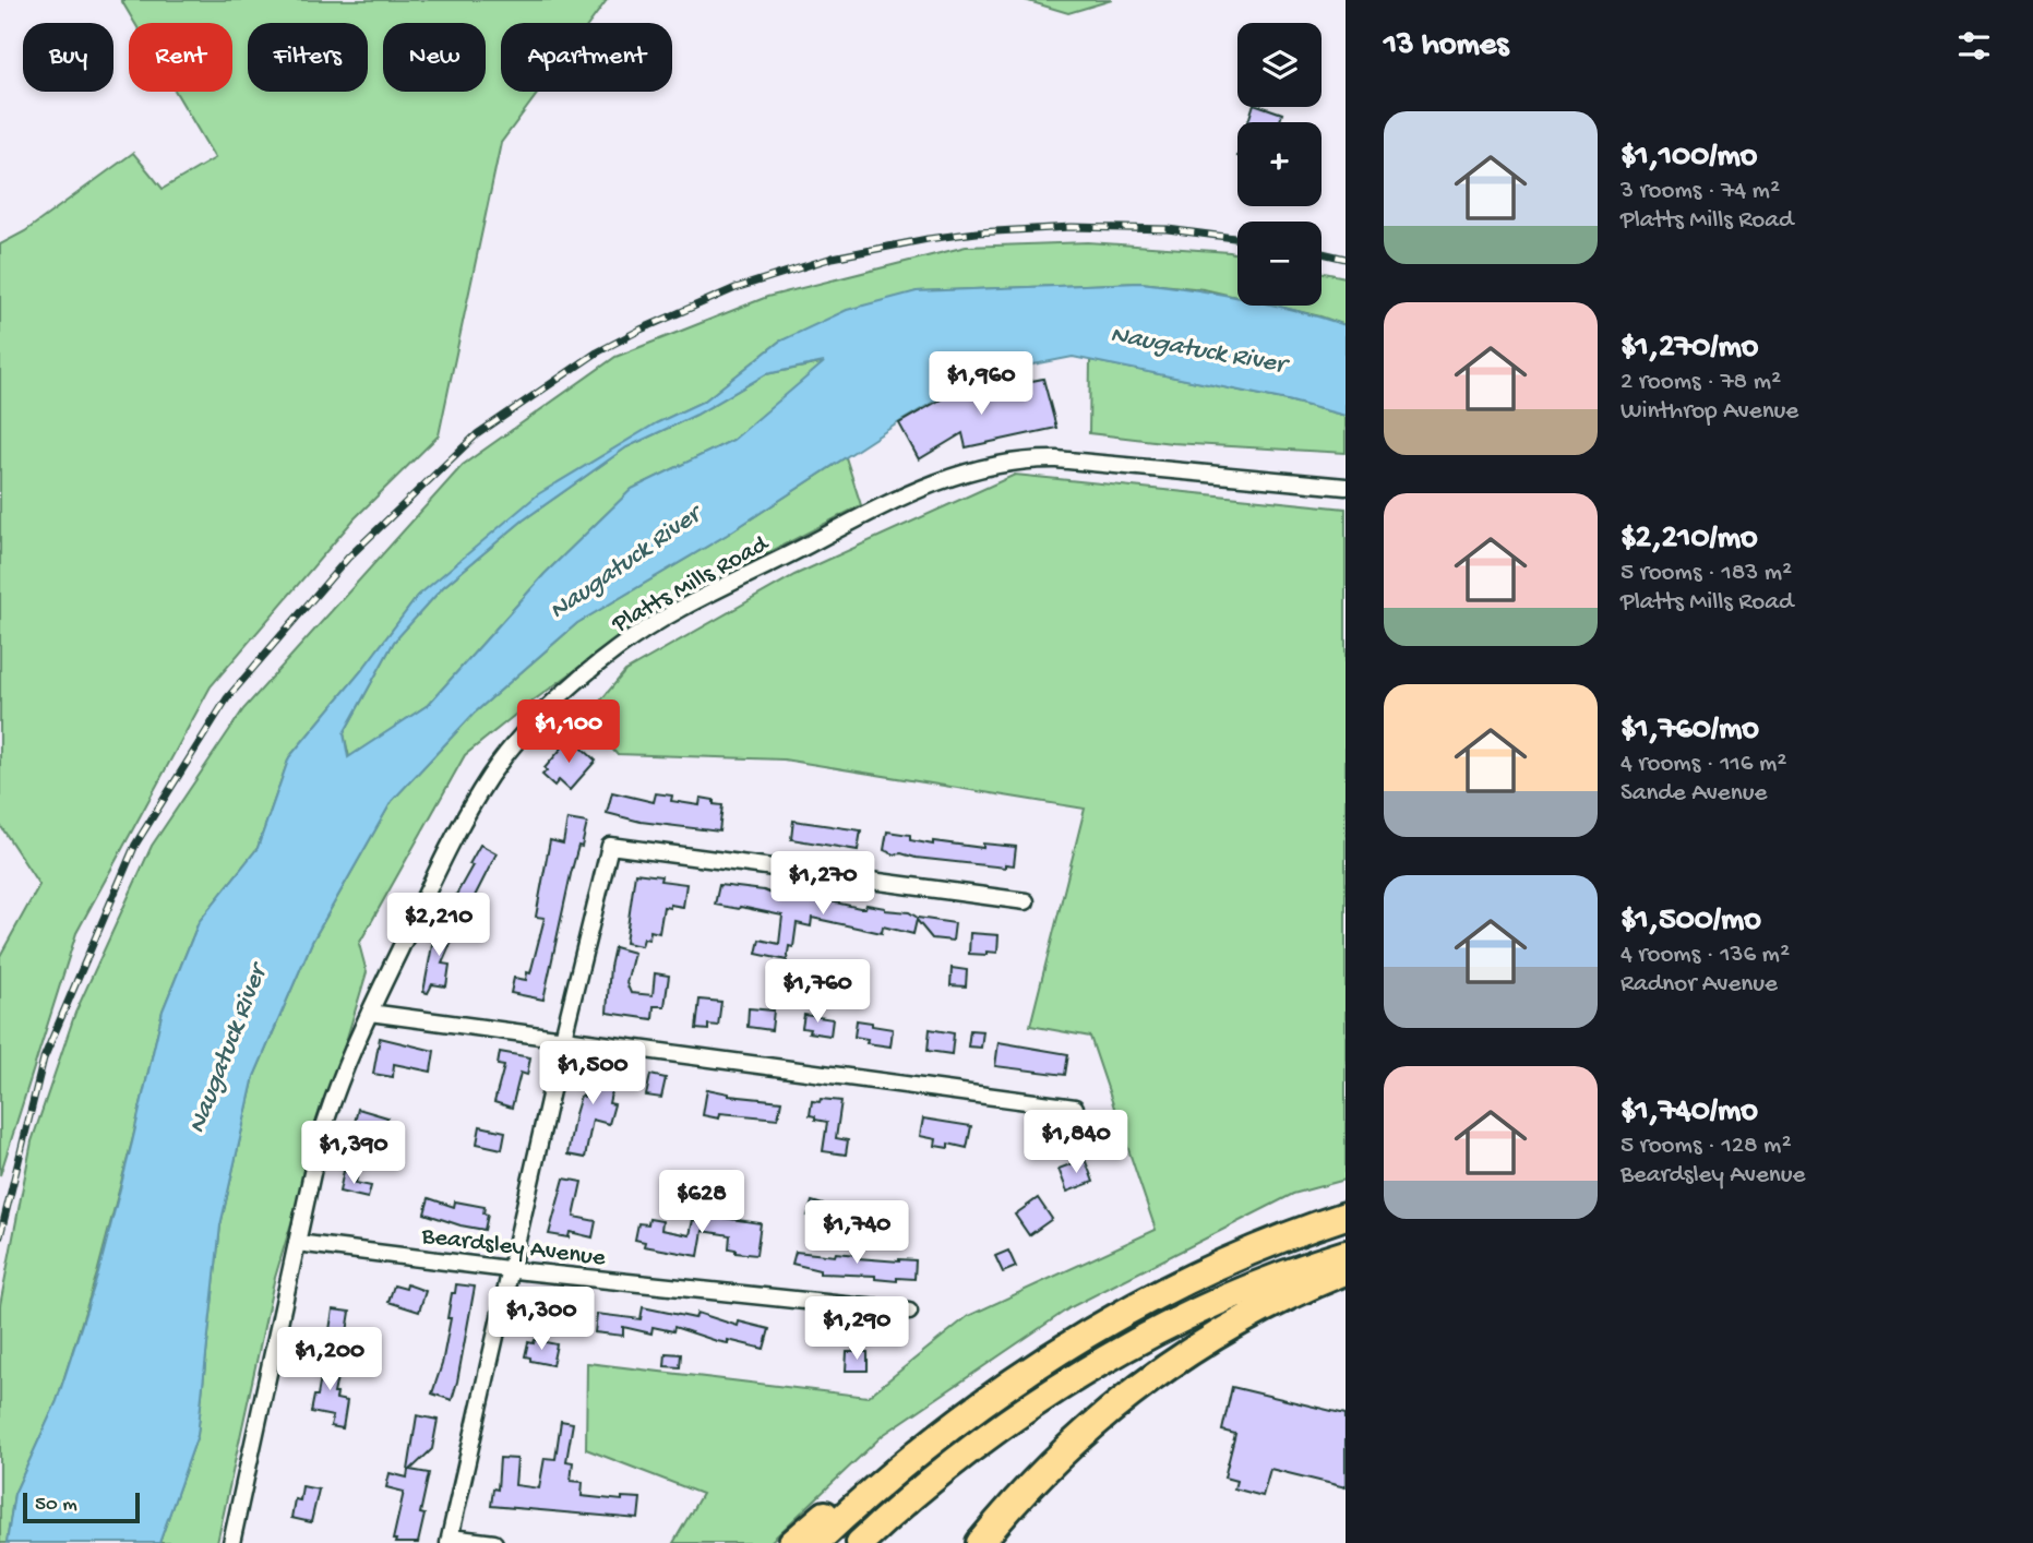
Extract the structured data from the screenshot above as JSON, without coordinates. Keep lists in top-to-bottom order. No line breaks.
{"streets":{"street":["Platts Mills Road","Beardsley Avenue"]},"crossings":[["Platts Mills Road","Beardsley Avenue"]],"water":["Naugatuck River"],"scale_bar":"50 m","page":{"heading":"13 homes","map_buttons":["+","−"],"chip":["Buy","Rent","Filters","New","Apartment"],"list":[{"name":"$1,100/mo","note":"3 rooms · 74 m² · Platts Mills Road"},{"name":"$1,270/mo","note":"2 rooms · 78 m² · Winthrop Avenue"},{"name":"$2,210/mo","note":"5 rooms · 183 m² · Platts Mills Road"},{"name":"$1,760/mo","note":"4 rooms · 116 m² · Sande Avenue"},{"name":"$1,500/mo","note":"4 rooms · 136 m² · Radnor Avenue"},{"name":"$1,740/mo","note":"5 rooms · 128 m² · Beardsley Avenue"}],"price":["$1,960","$1,100","$1,270","$2,210","$1,760","$1,500","$1,840","$1,390","$628","$1,740","$1,300","$1,290","$1,200"],"scale":"50 m"}}
